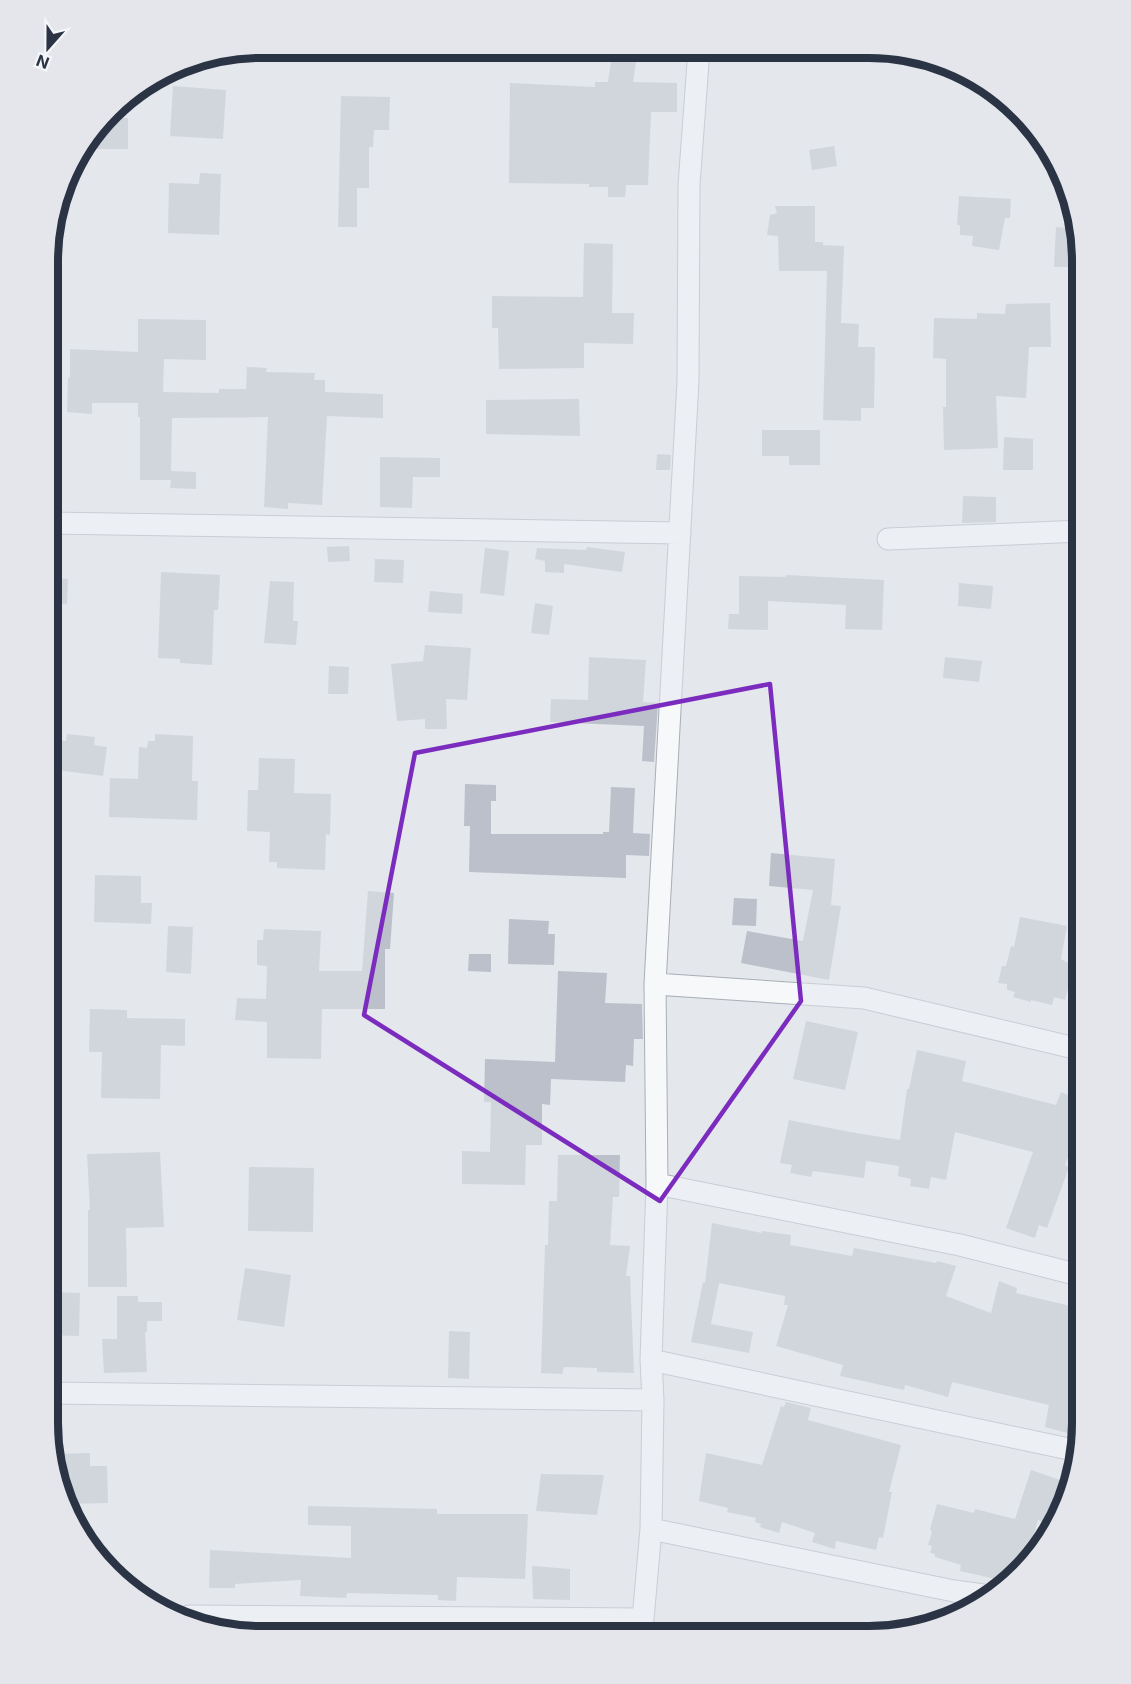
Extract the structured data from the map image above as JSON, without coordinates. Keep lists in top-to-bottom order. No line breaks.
{"north":"bottom"}
